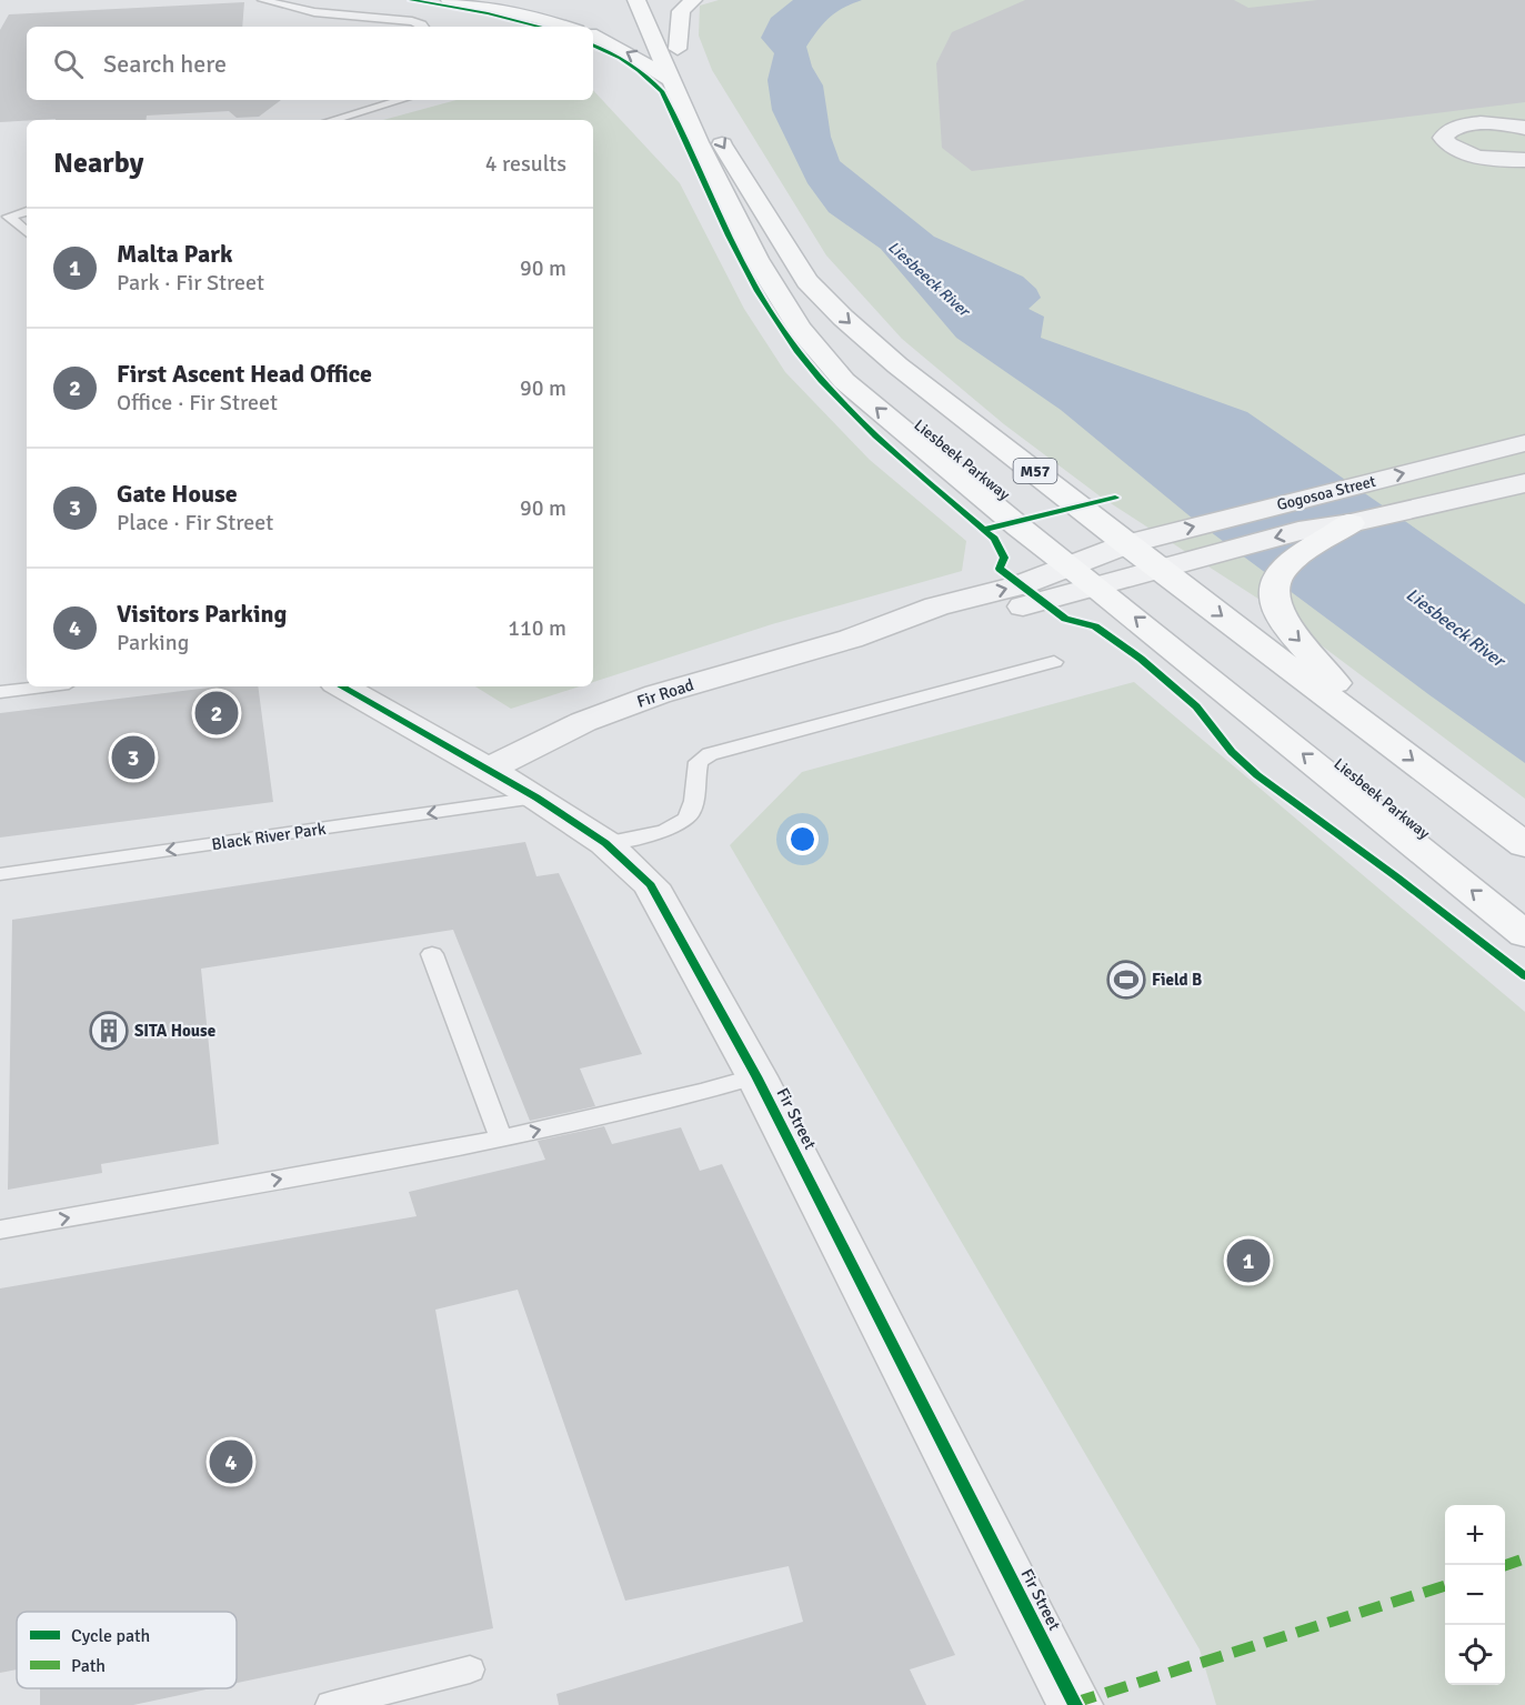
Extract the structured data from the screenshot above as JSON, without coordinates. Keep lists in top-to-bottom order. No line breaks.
{"streets":{"main road":["Liesbeek Parkway","M57"],"street":["Gogosoa Street","Fir Road","Fir Street"],"lane":["Black River Park"]},"crossings":[["Liesbeek Parkway","Gogosoa Street"],["Liesbeek Parkway","Fir Road"],["Gogosoa Street","Fir Road"],["Fir Road","Fir Street"],["Black River Park","Fir Street"]],"one_way":["Black River Park"],"water":["Liesbeeck River"],"places":{"sports":["Field B"],"building":["SITA House"]},"legend":["Cycle path","Path"],"page":{"search":"Search here","heading":["Nearby","4 results"],"list":[{"mark":"1","name":"Malta Park","note":"Park · Fir Street","value":"90 m"},{"mark":"2","name":"First Ascent Head Office","note":"Office · Fir Street","value":"90 m"},{"mark":"3","name":"Gate House","note":"Place · Fir Street","value":"90 m"},{"mark":"4","name":"Visitors Parking","note":"Parking","value":"110 m"}],"pins":["2","3","1","4"],"map_buttons":["+","−"]}}
